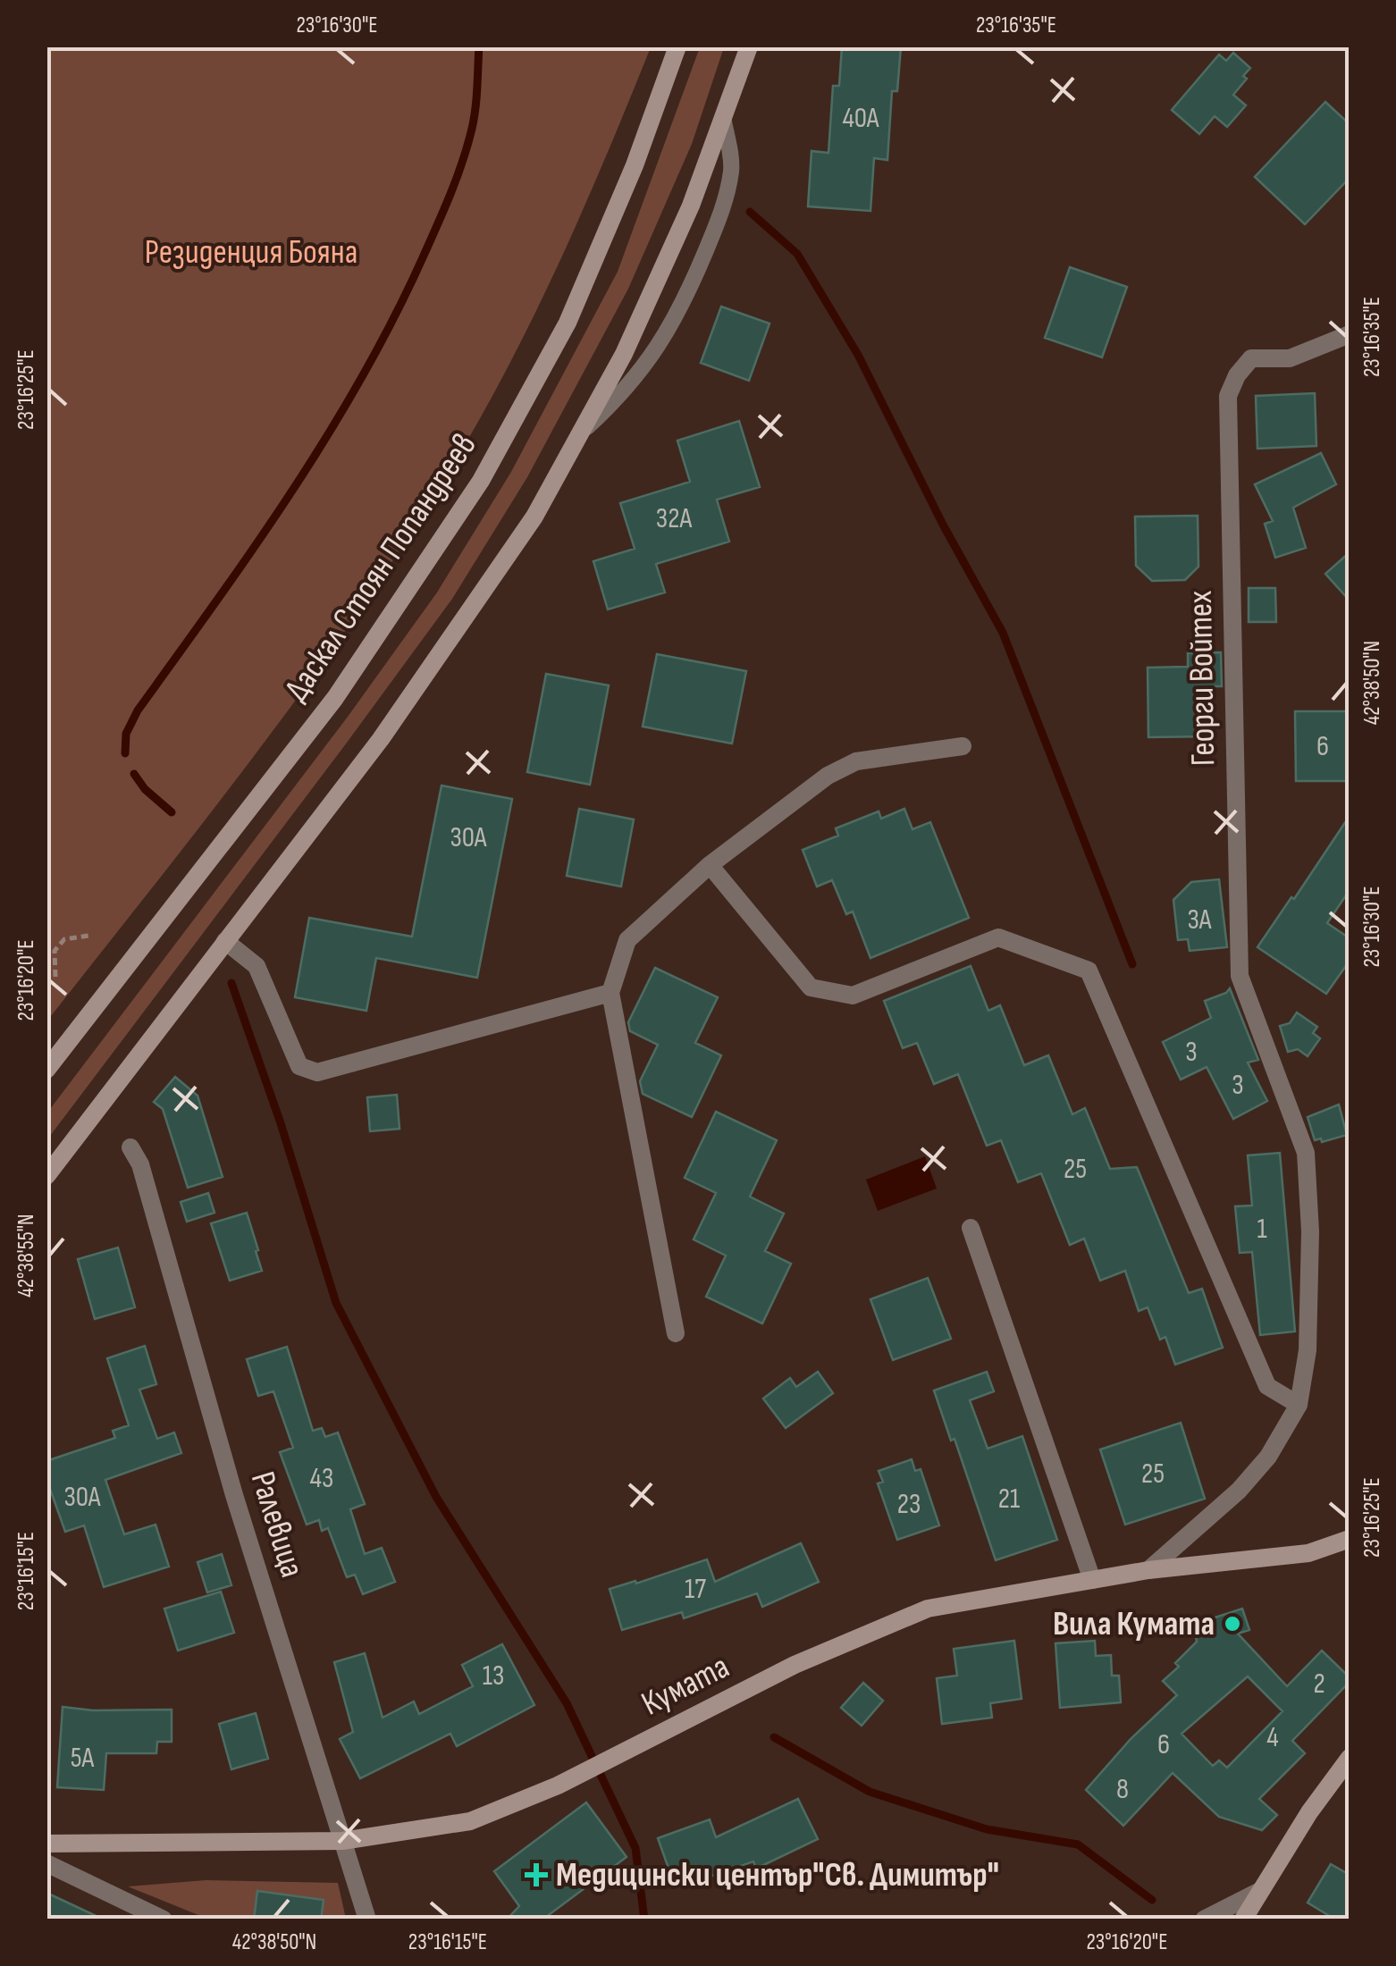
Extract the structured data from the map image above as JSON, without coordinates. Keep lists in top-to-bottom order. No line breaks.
{"streets":{"main road":["Даскал Стоян Попандреев","Кумата"],"street":["Георги Войтех","Ралевица"]},"crossings":[["Георги Войтех","Кумата"],["Ралевица","Кумата"]],"parks":["Резиденция Бояна"],"places":{"other":["Вила Кумата"],"health":["Медицински център\"Св. Димитър\""]},"house_numbers":["40А","32А","6","30А","3А","3","3","25","1","25","43","30А","21","23","17","13","2","4","6","5А","8"],"coordinates":["23°16'30\"E","23°16'35\"E","23°16'25\"E","42°38'50\"N","23°16'20\"E","42°38'55\"N","23°16'15\"E"]}
